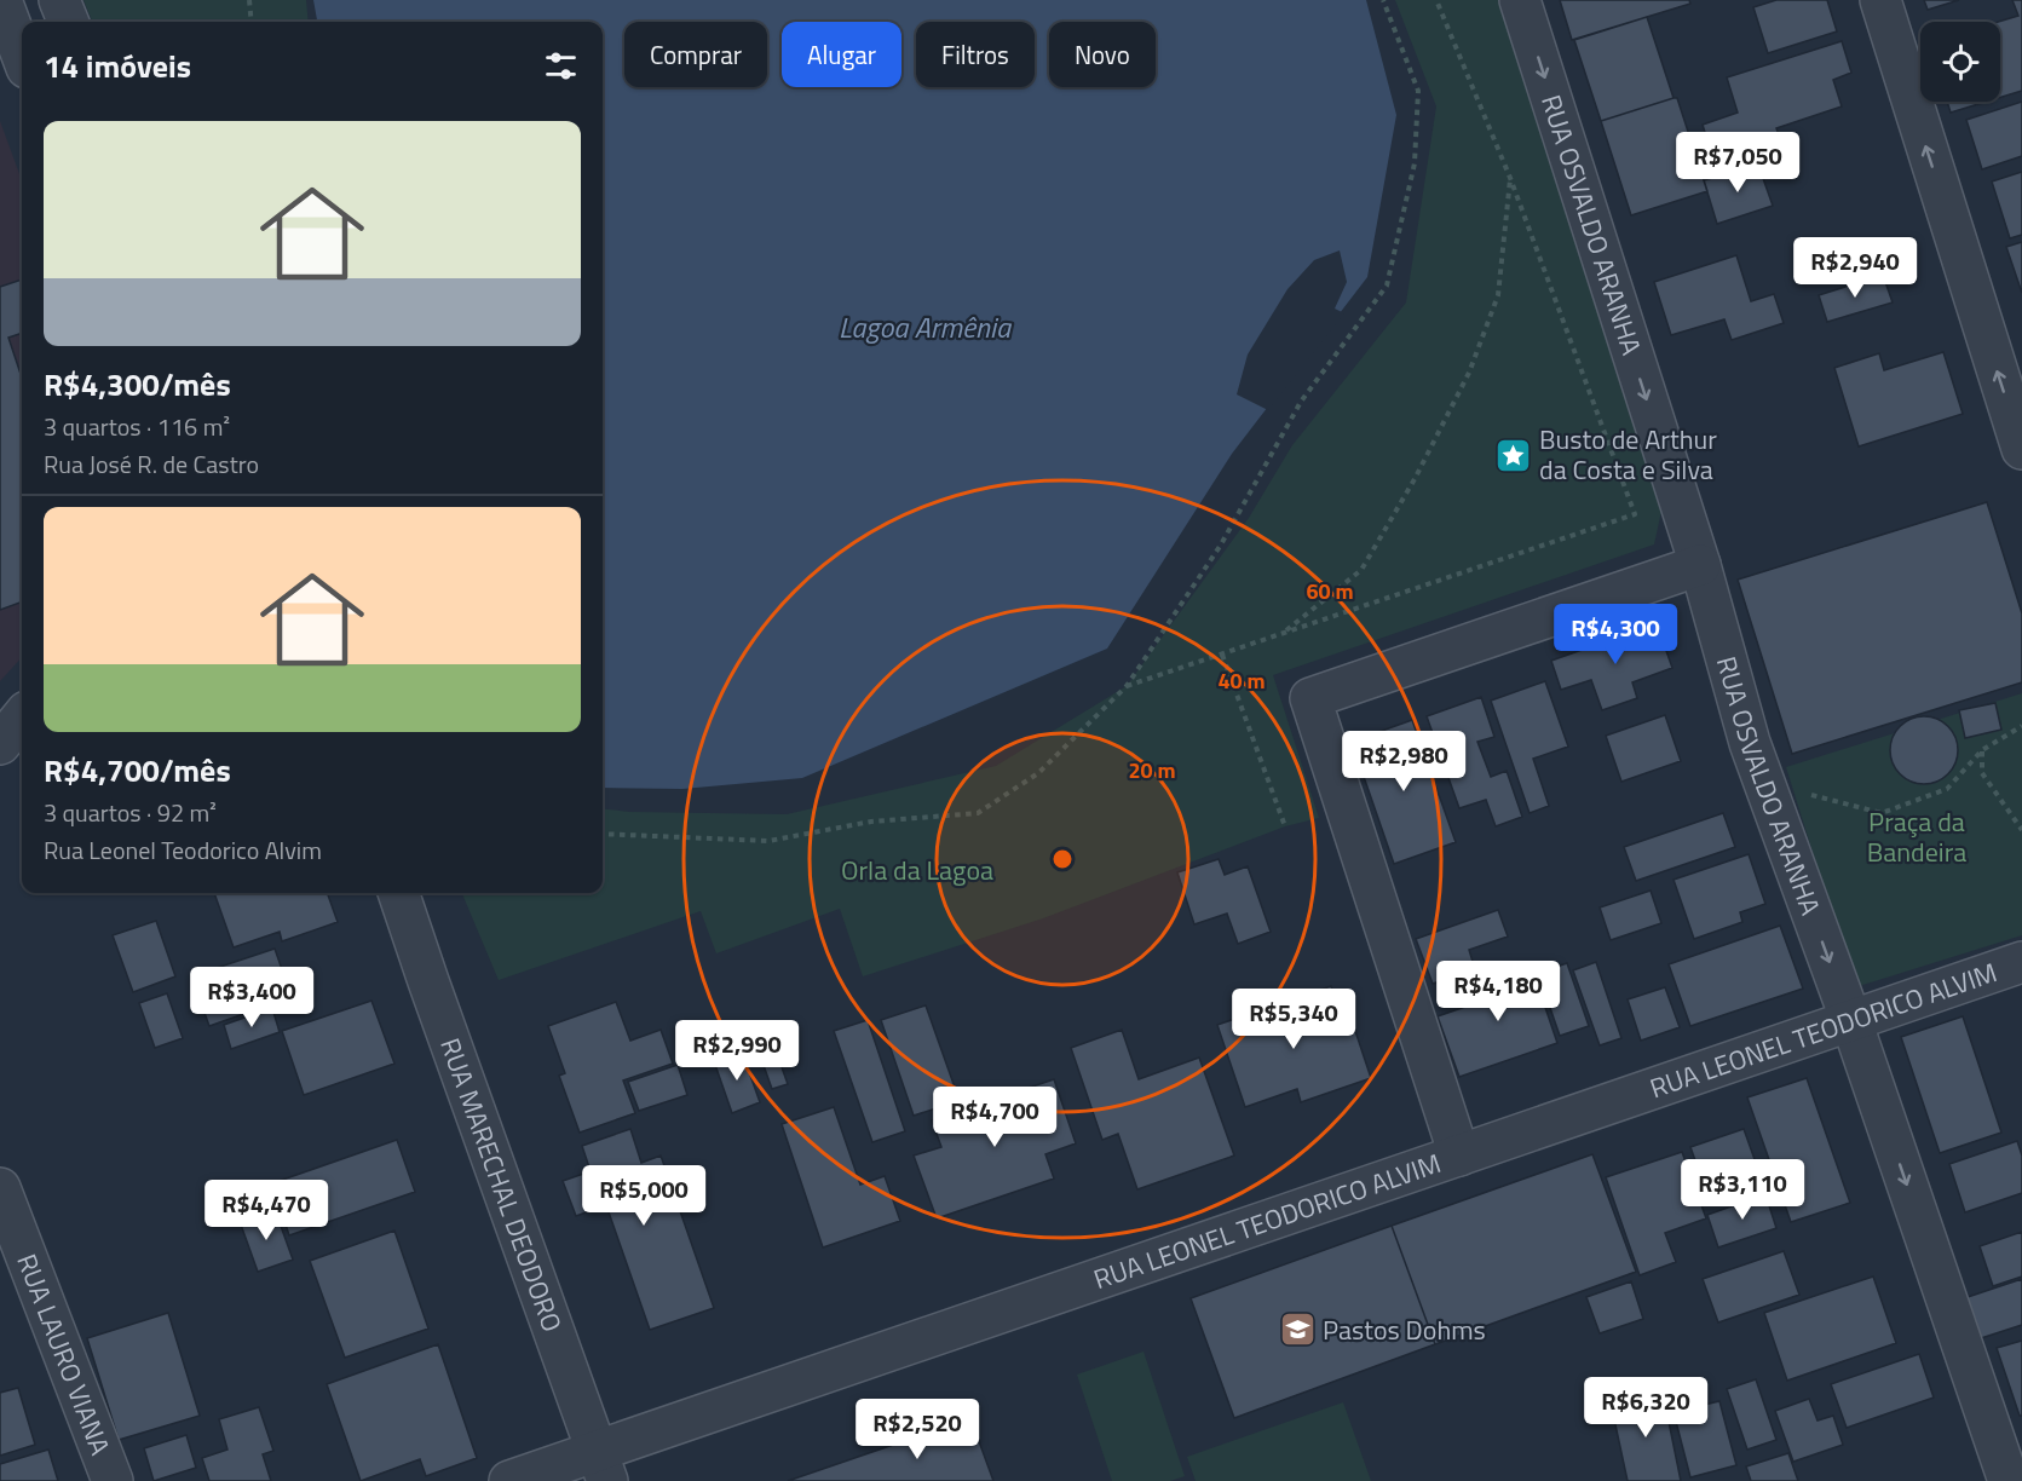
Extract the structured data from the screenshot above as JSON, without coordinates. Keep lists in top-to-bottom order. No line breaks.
{"streets":{"street":["RUA OSVALDO ARANHA","RUA LEONEL TEODORICO ALVIM","RUA MARECHAL DEODORO","RUA LAURO VIANA"]},"crossings":[["RUA OSVALDO ARANHA","RUA LEONEL TEODORICO ALVIM"],["RUA LEONEL TEODORICO ALVIM","RUA MARECHAL DEODORO"]],"water":["Lagoa Armênia"],"parks":["Praça da Bandeira","Orla da Lagoa"],"places":{"place":["Busto de Arthur da Costa e Silva"],"school or university":["Pastos Dohms"]},"page":{"chip":["Comprar","Alugar","Filtros","Novo"],"heading":"14 imóveis","list":[{"name":"R$4,300/mês","note":"3 quartos · 116 m² · Rua José R. de Castro"},{"name":"R$4,700/mês","note":"3 quartos · 92 m² · Rua Leonel Teodorico Alvim"}],"price":["R$7,050","R$2,940","R$4,300","R$2,980","R$4,180","R$3,400","R$5,340","R$2,990","R$4,700","R$3,110","R$5,000","R$4,470","R$6,320","R$2,520"]},"rings":["60 m","40 m","20 m"]}
